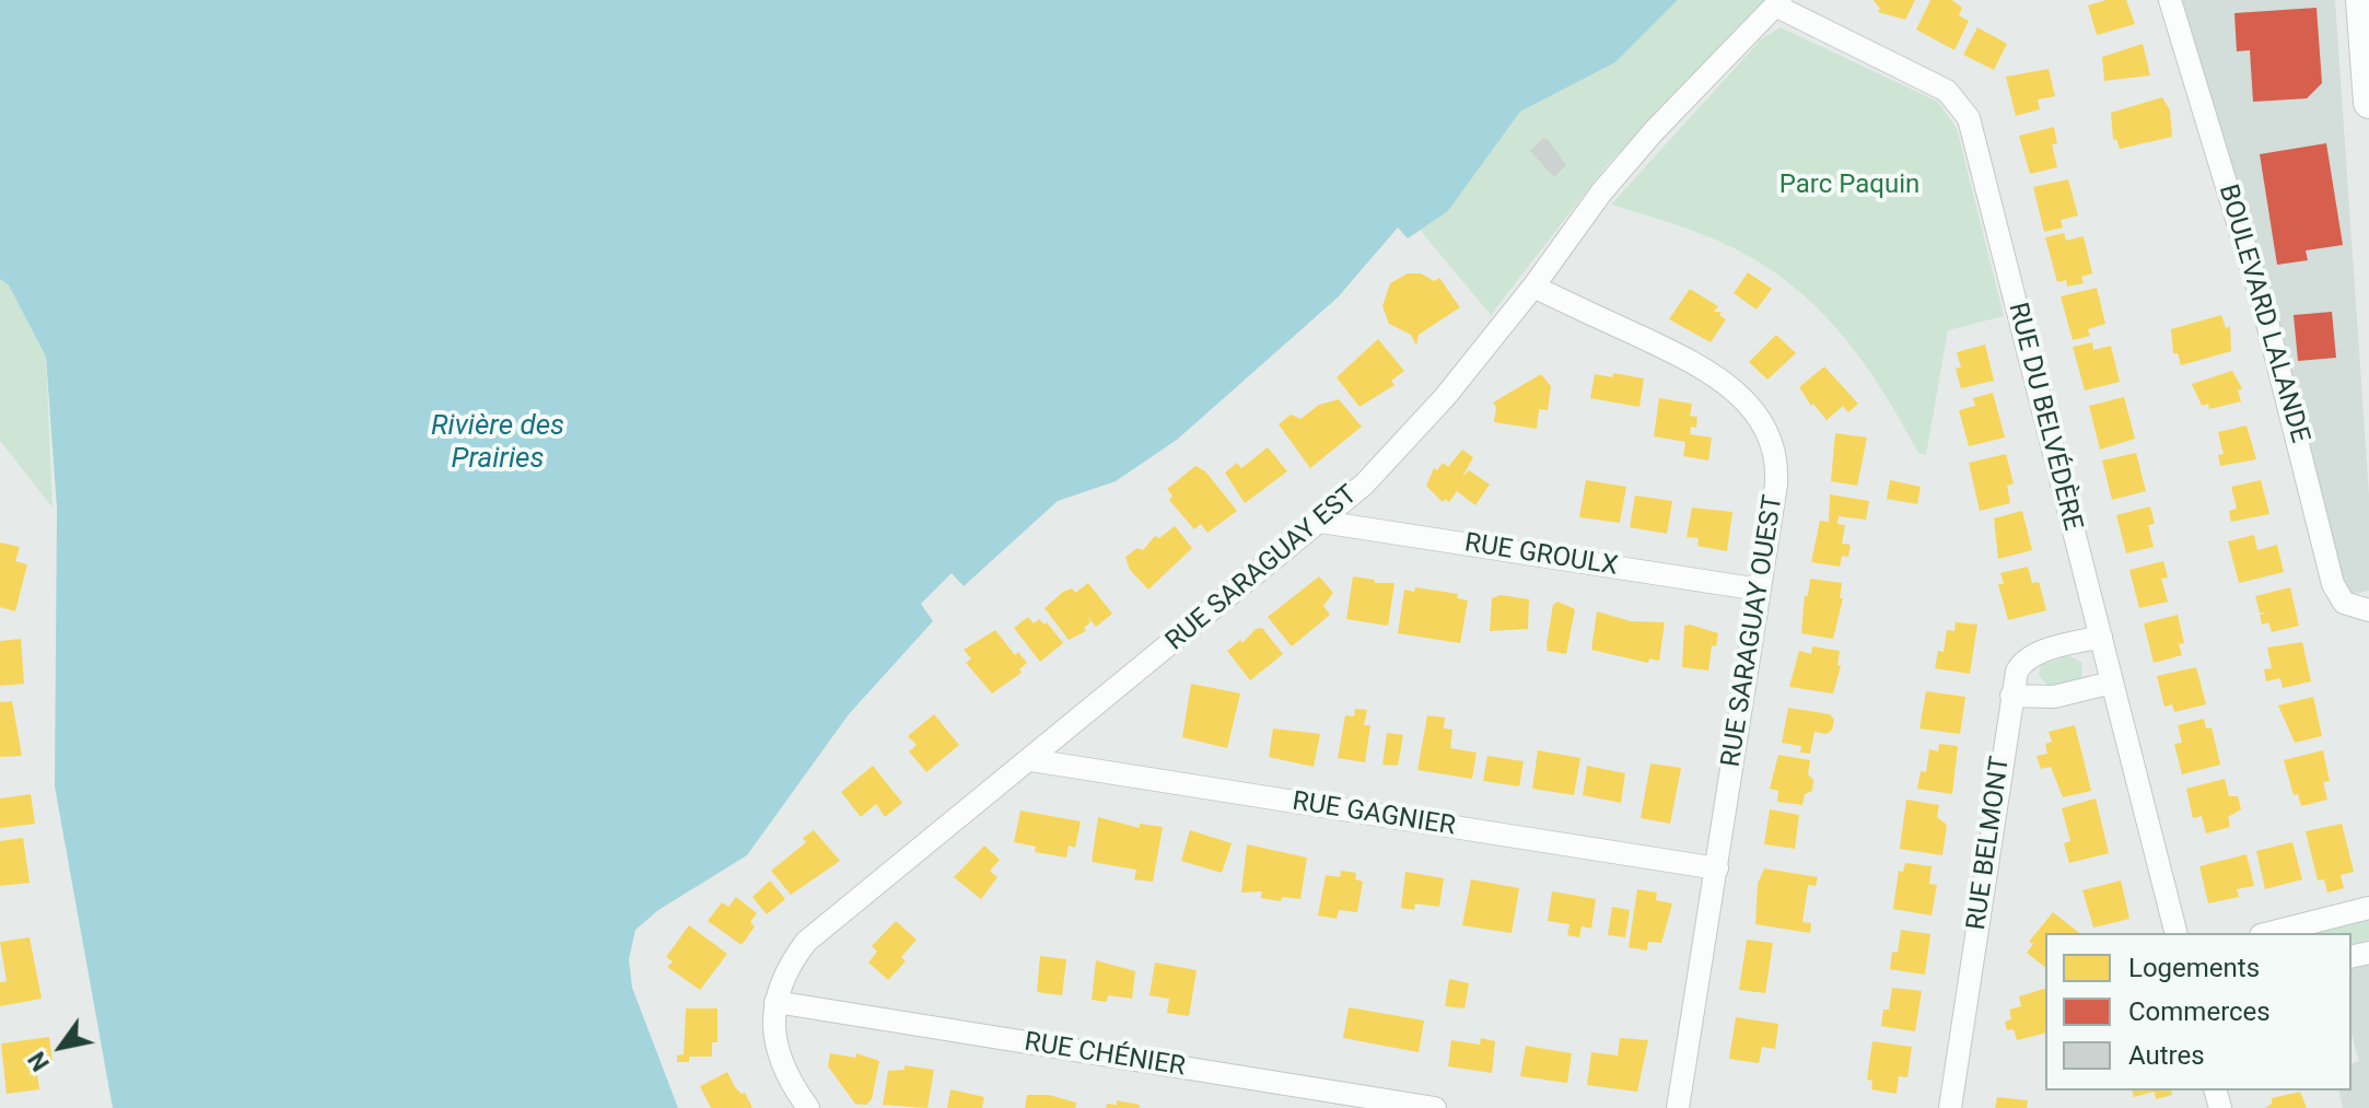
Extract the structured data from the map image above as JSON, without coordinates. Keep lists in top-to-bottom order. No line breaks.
{"streets":{"street":["BOULEVARD LALANDE","RUE DU BELVÉDÈRE","RUE GROULX","RUE SARAGUAY EST","RUE SARAGUAY OUEST","RUE GAGNIER","RUE BELMONT","RUE CHÉNIER"]},"crossings":[["RUE DU BELVÉDÈRE","RUE SARAGUAY EST"],["RUE DU BELVÉDÈRE","RUE BELMONT"],["RUE GROULX","RUE SARAGUAY EST"],["RUE GROULX","RUE SARAGUAY OUEST"],["RUE SARAGUAY EST","RUE SARAGUAY OUEST"],["RUE SARAGUAY EST","RUE GAGNIER"],["RUE SARAGUAY EST","RUE CHÉNIER"],["RUE SARAGUAY OUEST","RUE GAGNIER"]],"water":["Rivière des Prairies"],"parks":["Parc Paquin"],"legend":["Logements","Commerces","Autres"],"north":"bottom left"}
